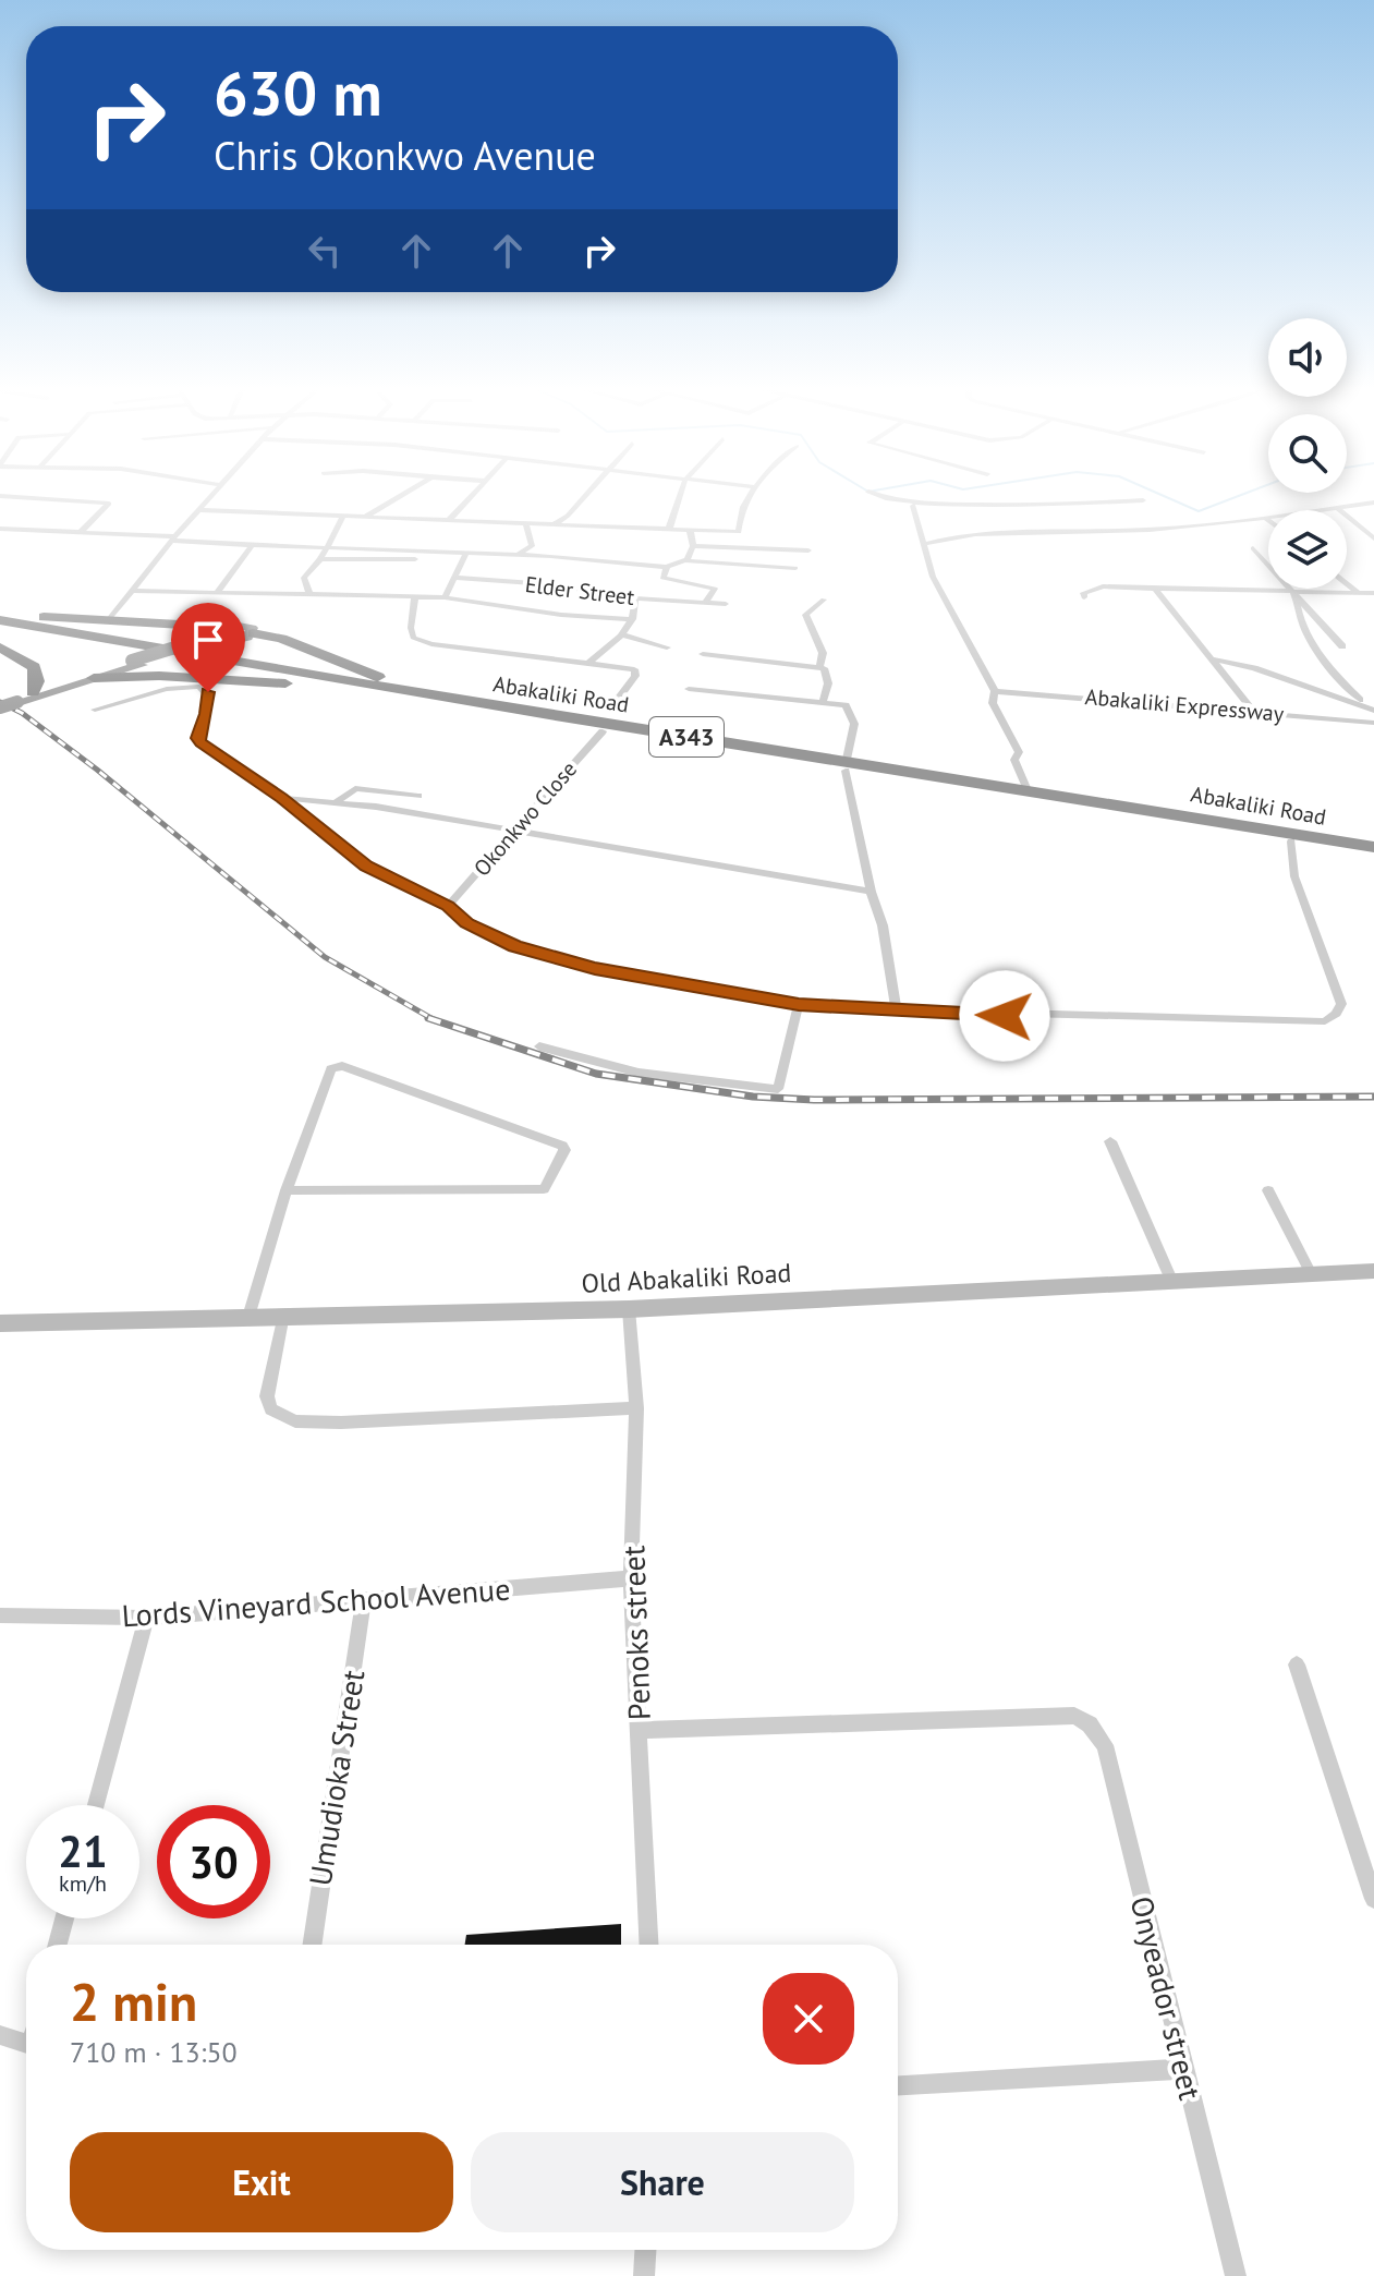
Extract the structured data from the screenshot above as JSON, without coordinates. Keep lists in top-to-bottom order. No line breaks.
{"streets":{"highway":["Abakaliki Road","A343"],"main road":["Old Abakaliki Road"],"street":["Elder Street","Abakaliki Expressway","Okonkwo Close","Lords Vineyard School Avenue","Penoks street","Umudioka Street","Onyeador street"]},"crossings":[["Abakaliki Road","Okonkwo Close"],["Old Abakaliki Road","Penoks street"],["Lords Vineyard School Avenue","Penoks street"],["Lords Vineyard School Avenue","Umudioka Street"],["Penoks street","Onyeador street"]],"page":{"turn":["630 m","Chris Okonkwo Avenue"],"speed":"21 km/h","limit":"30","heading":["2 min","710 m · 13:50"],"buttons":["Exit","Share"]}}
